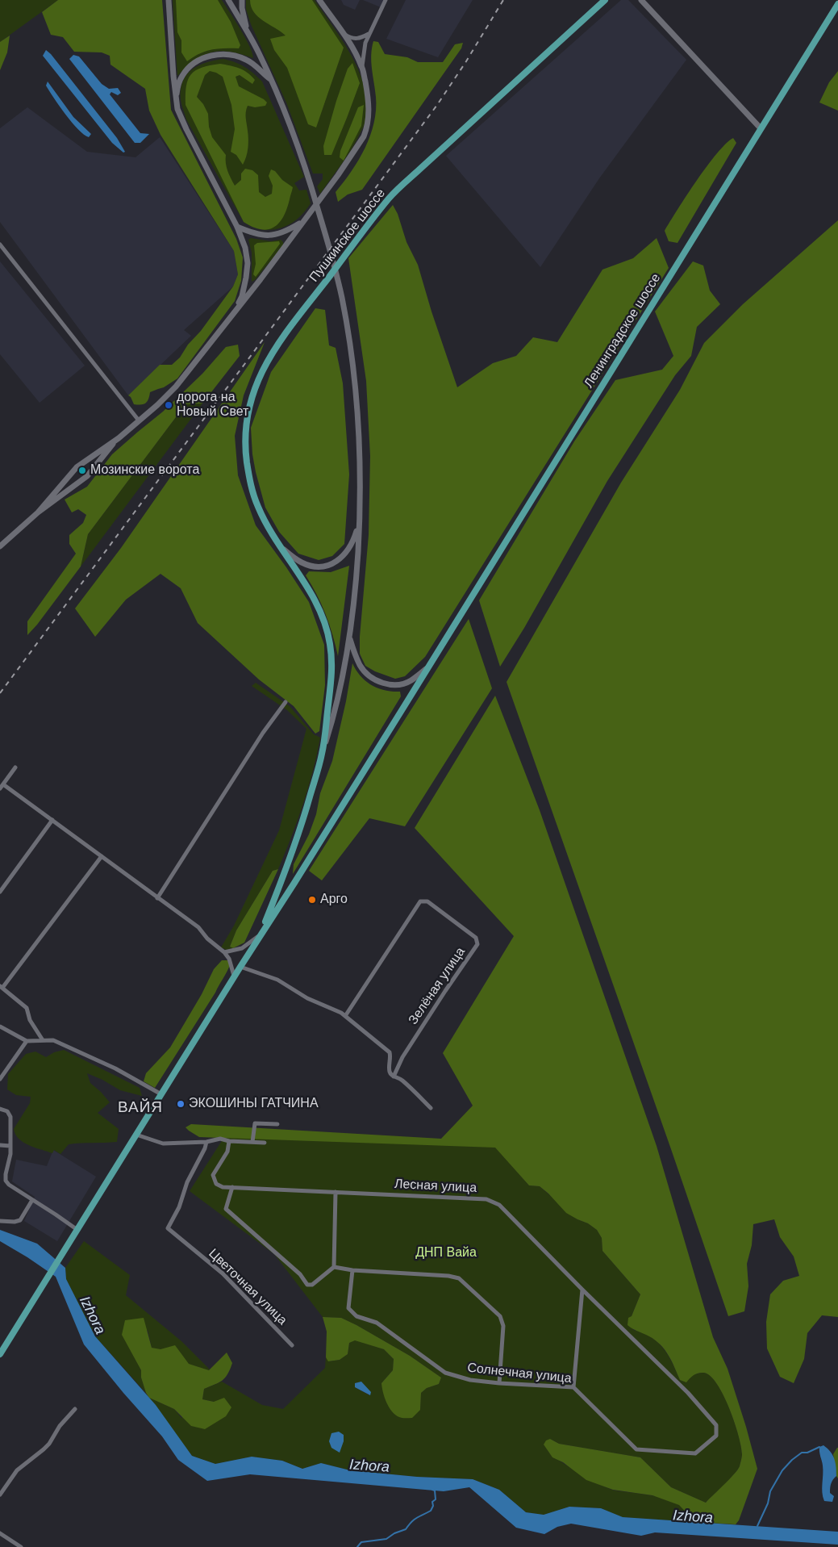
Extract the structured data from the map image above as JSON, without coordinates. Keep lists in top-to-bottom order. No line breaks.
{"streets":{"main road":["Пушкинское шоссе","Ленинградское шоссе"],"street":["Зелёная улица","Лесная улица","Цветочная улица","Солнечная улица"]},"crossings":[["Пушкинское шоссе","Ленинградское шоссе"],["Лесная улица","Солнечная улица"]],"districts":["ВАЙЯ"],"water":["Izhora"],"parks":["ДНП Вайа"],"places":["дорога на Новый Свет","Мозинские ворота","Арго","ЭКОШИНЫ ГАТЧИНА"]}
